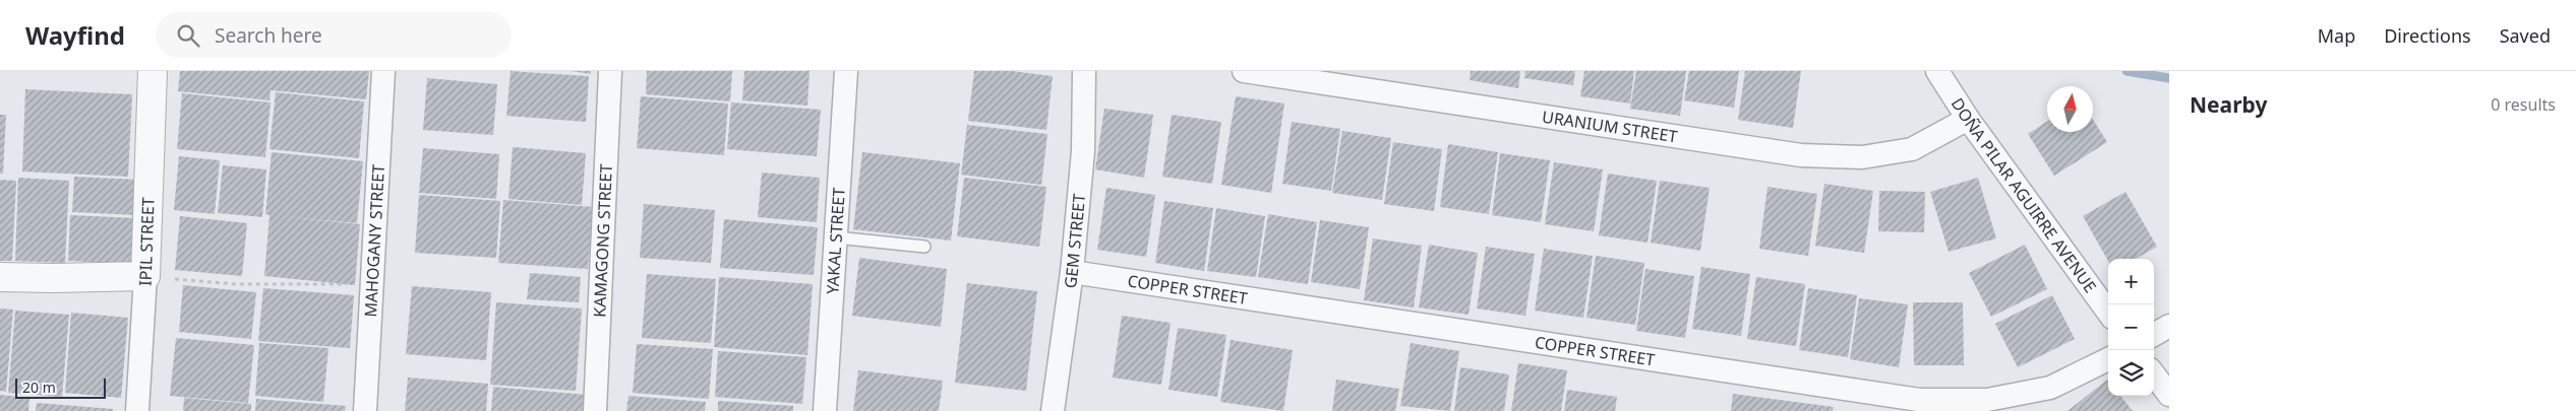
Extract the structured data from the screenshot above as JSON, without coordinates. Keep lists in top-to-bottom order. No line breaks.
{"streets":{"street":["URANIUM STREET","DOÑA PILAR AGUIRRE AVENUE","IPIL STREET","MAHOGANY STREET","KAMAGONG STREET","YAKAL STREET","GEM STREET","COPPER STREET"]},"crossings":[["URANIUM STREET","DOÑA PILAR AGUIRRE AVENUE"],["GEM STREET","COPPER STREET"]],"scale_bar":"20 m","north":"top","page":{"header":"Wayfind","search":"Search here","nav":["Map","Directions","Saved"],"heading":["Nearby","0 results"],"map_buttons":["+","−"],"scale":"20 m"}}
